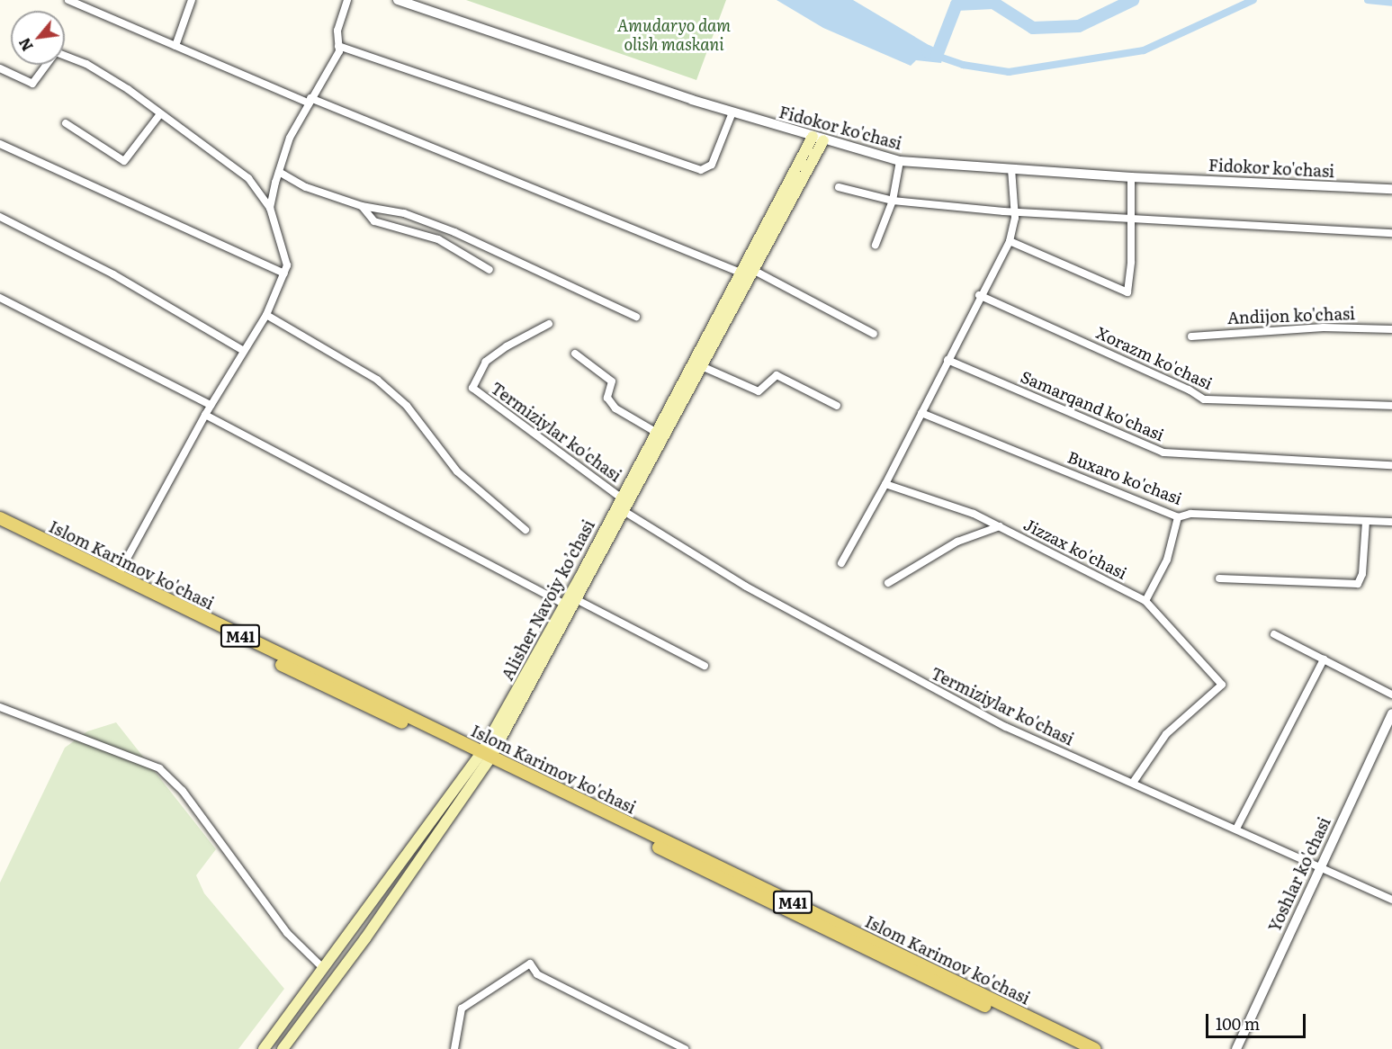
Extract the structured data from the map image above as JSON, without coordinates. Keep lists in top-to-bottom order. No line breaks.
{"streets":{"main road":["Islom Karimov ko'chasi","Alisher Navoiy ko’chasi","M41"],"street":["Fidokor ko'chasi","Andijon ko'chasi","Xorazm ko'chasi","Samarqand ko'chasi","Termiziylar ko'chasi","Buxaro ko'chasi","Jizzax ko'chasi","Yoshlar ko'chasi"]},"crossings":[["Fidokor ko'chasi","Alisher Navoiy ko’chasi"],["Termiziylar ko'chasi","Jizzax ko'chasi"],["Termiziylar ko'chasi","Alisher Navoiy ko’chasi"],["Termiziylar ko'chasi","Yoshlar ko'chasi"],["Islom Karimov ko'chasi","Alisher Navoiy ko’chasi"]],"parks":["Amudaryo dam olish maskani"],"scale_bar":"100 m","north":"bottom left"}
